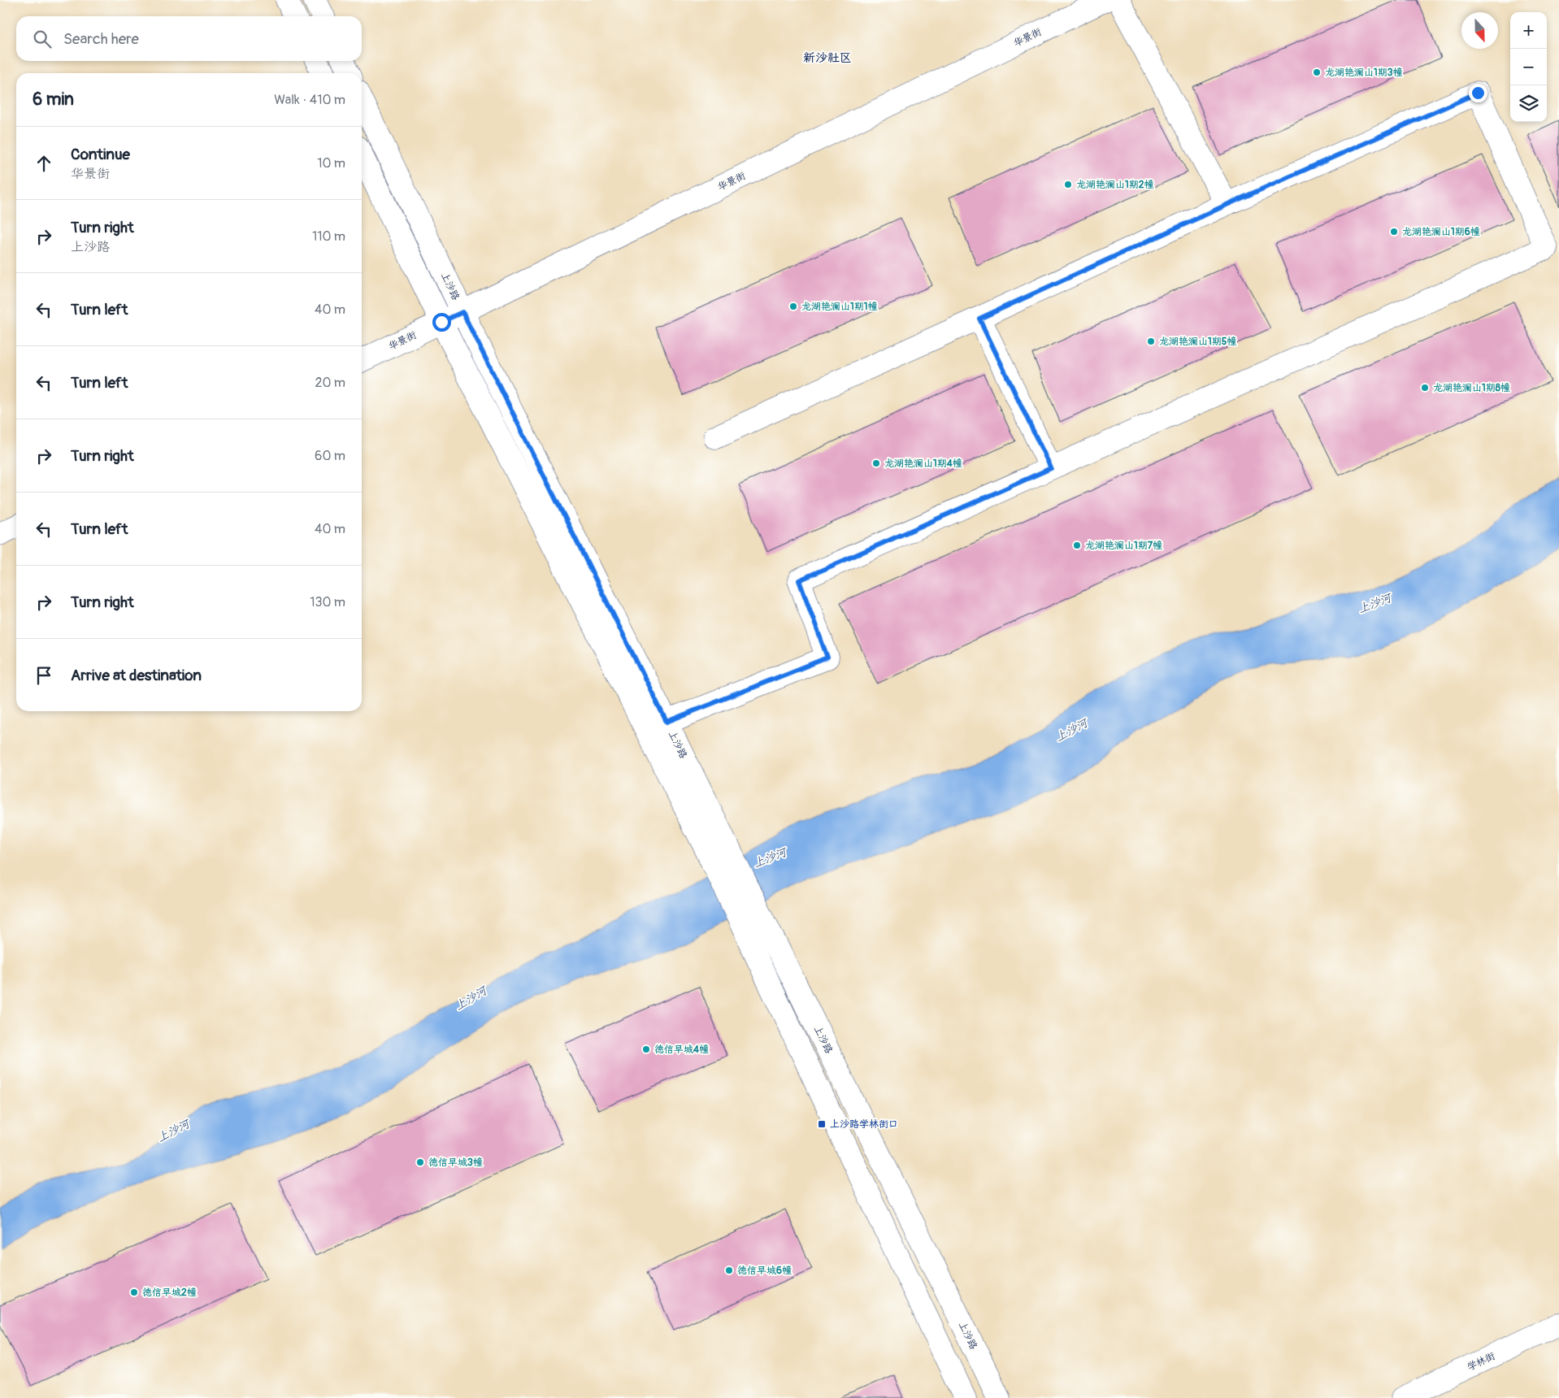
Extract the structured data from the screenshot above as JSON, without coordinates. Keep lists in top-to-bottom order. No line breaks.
{"streets":{"street":["华景街","上沙路","学林街"]},"crossings":[["华景街","上沙路"]],"districts":["新沙社区"],"water":["上沙河"],"places":{"other":["龙湖艳澜山1期3幢","龙湖艳澜山1期2幢","龙湖艳澜山1期6幢","龙湖艳澜山1期1幢","龙湖艳澜山1期5幢","龙湖艳澜山1期8幢","龙湖艳澜山1期4幢","龙湖艳澜山1期7幢","德信早城4幢","德信早城3幢","德信早城6幢","德信早城2幢"],"transit":["上沙路学林街口"]},"north":"bottom","page":{"map_buttons":["+","−"],"search":"Search here","heading":["6 min","Walk · 410 m"],"list":[["Continue","华景街","10 m"],["Turn right","上沙路","110 m"],["Turn left","40 m"],["Turn left","20 m"],["Turn right","60 m"],["Turn left","40 m"],["Turn right","130 m"],"Arrive at destination"]}}
